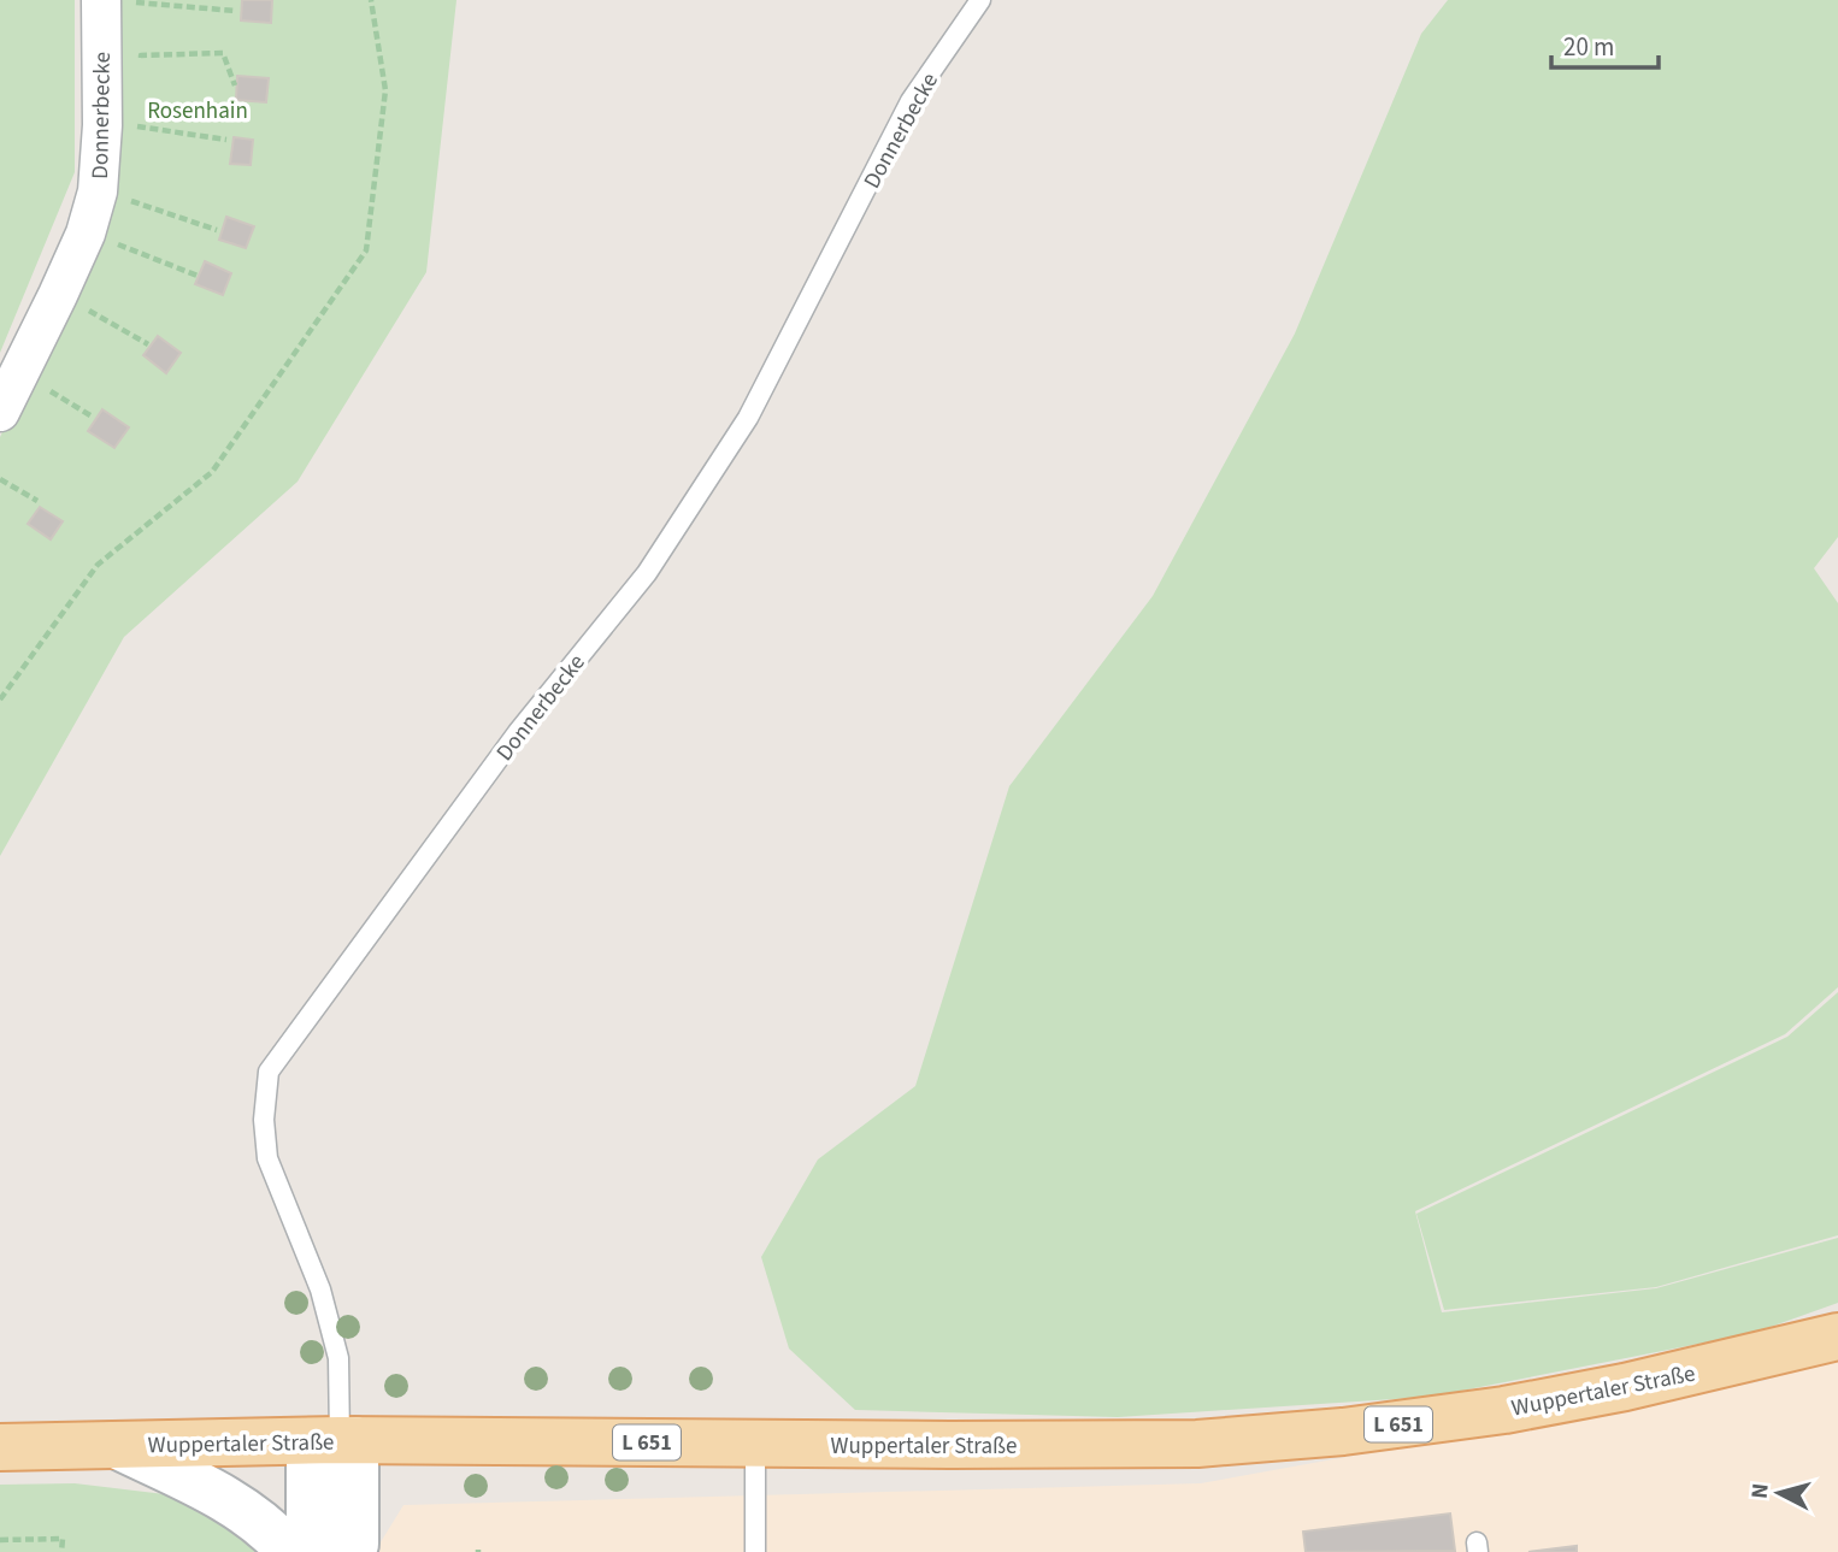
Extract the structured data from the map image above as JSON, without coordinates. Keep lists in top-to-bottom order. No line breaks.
{"streets":{"main road":["Wuppertaler Straße","L 651"],"street":["Donnerbecke"]},"crossings":[["Donnerbecke","Wuppertaler Straße"],["Wuppertaler Straße","L 651"]],"parks":["Rosenhain"],"scale_bar":"20 m","north":"left"}
